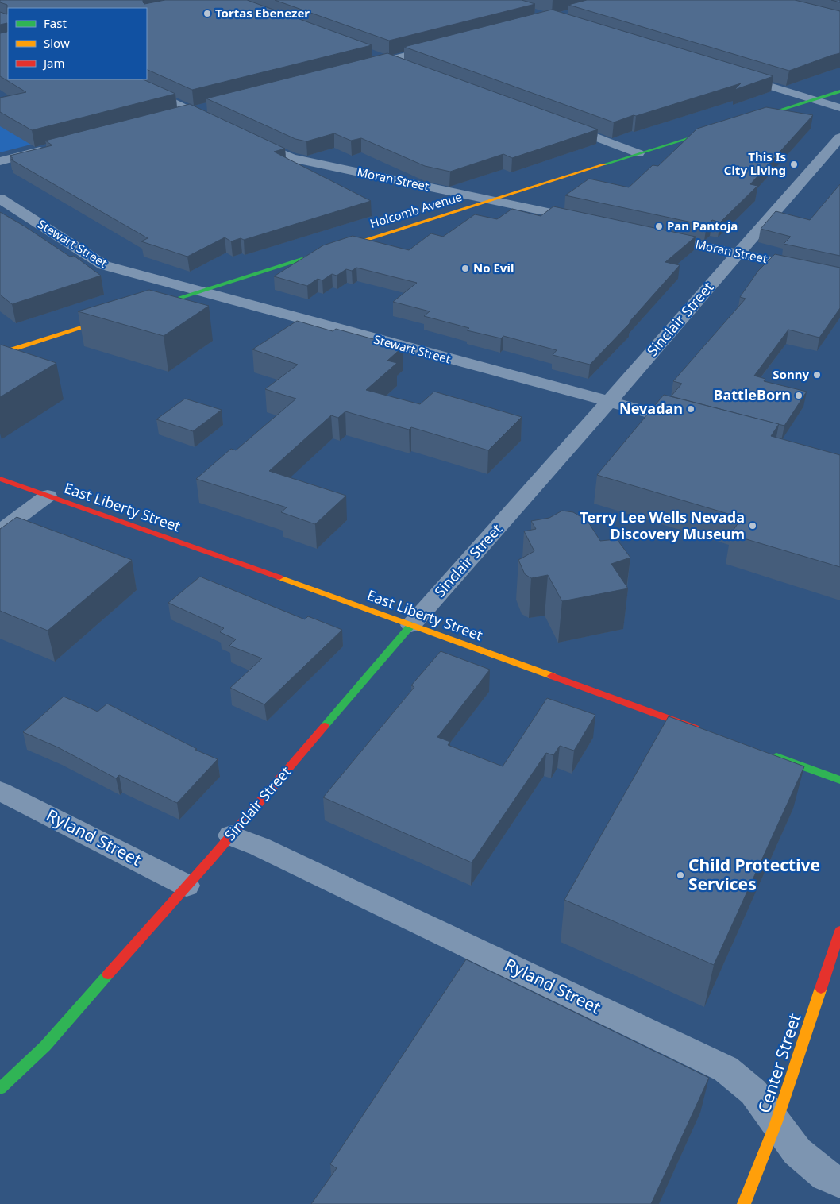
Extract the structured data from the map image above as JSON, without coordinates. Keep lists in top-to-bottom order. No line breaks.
{"streets":{"street":["Moran Street","Holcomb Avenue","Stewart Street","Sinclair Street","East Liberty Street","Ryland Street","Center Street"]},"crossings":[["Moran Street","Holcomb Avenue"],["Moran Street","Sinclair Street"],["Holcomb Avenue","Stewart Street"],["Stewart Street","Sinclair Street"],["Sinclair Street","East Liberty Street"],["Sinclair Street","Ryland Street"],["Ryland Street","Center Street"]],"places":["Tortas Ebenezer","This Is City Living","Pan Pantoja","No Evil","Sonny","BattleBorn","Nevadan","Terry Lee Wells Nevada Discovery Museum","Child Protective Services"],"legend":["Fast","Slow","Jam"]}
